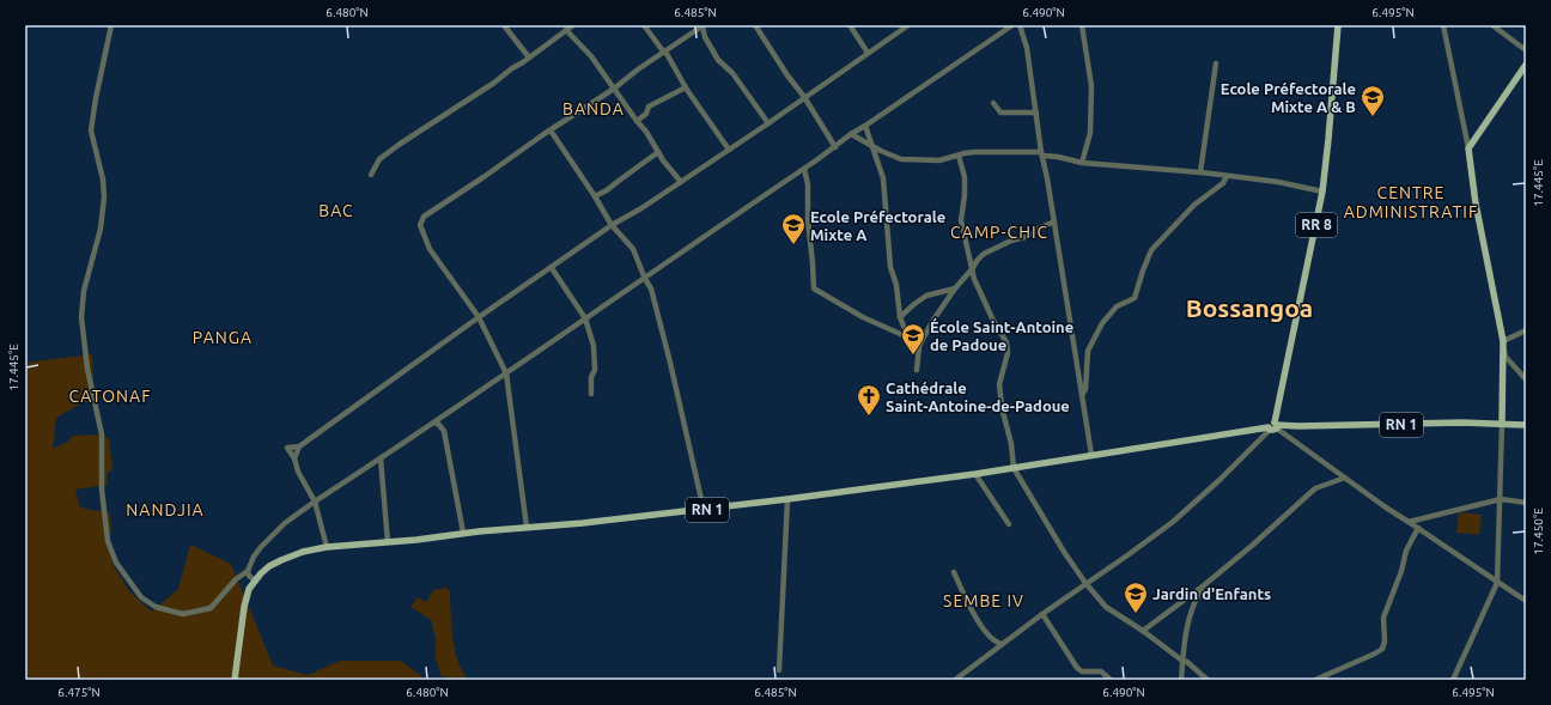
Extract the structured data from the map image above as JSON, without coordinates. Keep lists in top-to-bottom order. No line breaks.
{"streets":{"main road":["RR 8","RN 1"]},"crossings":[["RR 8","RN 1"]],"districts":["BANDA","CENTRE ADMINISTRATIF","BAC","CAMP-CHIC","Bossangoa","PANGA","CATONAF","NANDJIA","SEMBE IV"],"places":{"school or university":["Ecole Préfectorale Mixte A & B","Ecole Préfectorale Mixte A","École Saint-Antoine de Padoue","Jardin d'Enfants"],"church":["Cathédrale Saint-Antoine-de-Padoue"]},"coordinates":["6.480°N","6.485°N","6.490°N","6.495°N","17.445°E","17.450°E","6.475°N"]}
